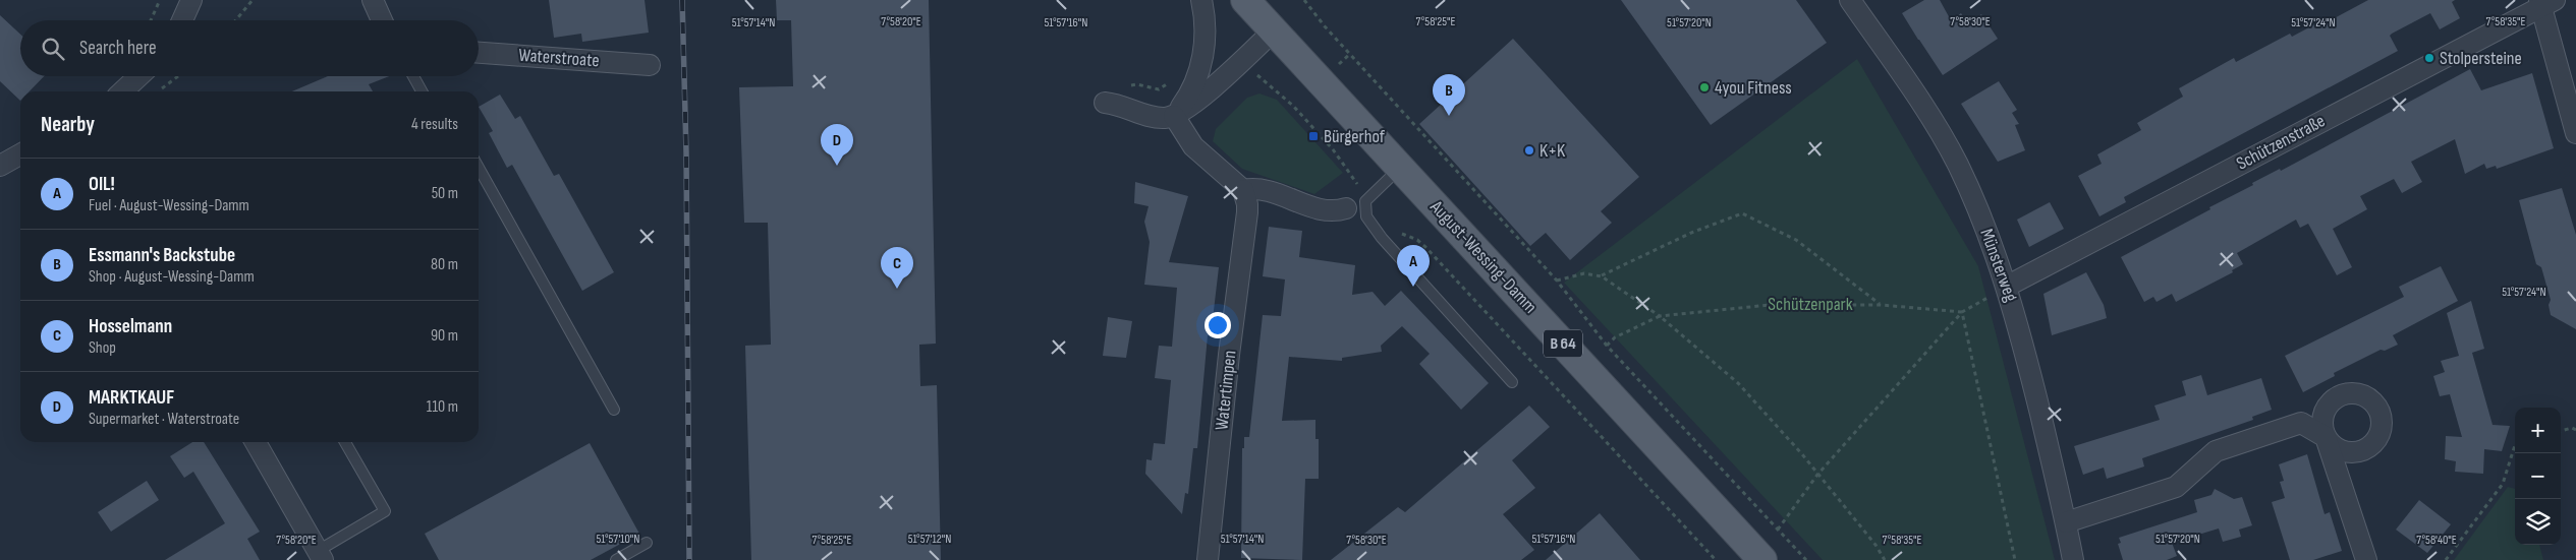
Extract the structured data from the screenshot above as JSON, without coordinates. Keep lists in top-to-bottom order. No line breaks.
{"streets":{"main road":["August-Wessing-Damm","B 64"],"street":["Waterstroate","Schützenstraße","Münsterweg","Watertimpen"]},"crossings":[["Schützenstraße","Münsterweg"]],"parks":["Schützenpark"],"places":{"other":["Stolpersteine","4you Fitness","K+K"],"transit":["Bürgerhof"]},"page":{"search":"Search here","pins":["B","D","A","C"],"heading":["Nearby","4 results"],"list":[{"mark":"A","name":"OIL!","note":"Fuel · August-Wessing-Damm","value":"50 m"},{"mark":"B","name":"Essmann's Backstube","note":"Shop · August-Wessing-Damm","value":"80 m"},{"mark":"C","name":"Hosselmann","note":"Shop","value":"90 m"},{"mark":"D","name":"MARKTKAUF","note":"Supermarket · Waterstroate","value":"110 m"}],"map_buttons":["+","−"]},"coordinates":["7°58'20\"E","7°58'25\"E","7°58'30\"E","7°58'35\"E","51°57'14\"N","51°57'16\"N","51°57'24\"N","51°57'20\"N","51°57'10\"N","51°57'12\"N","7°58'40\"E"]}
